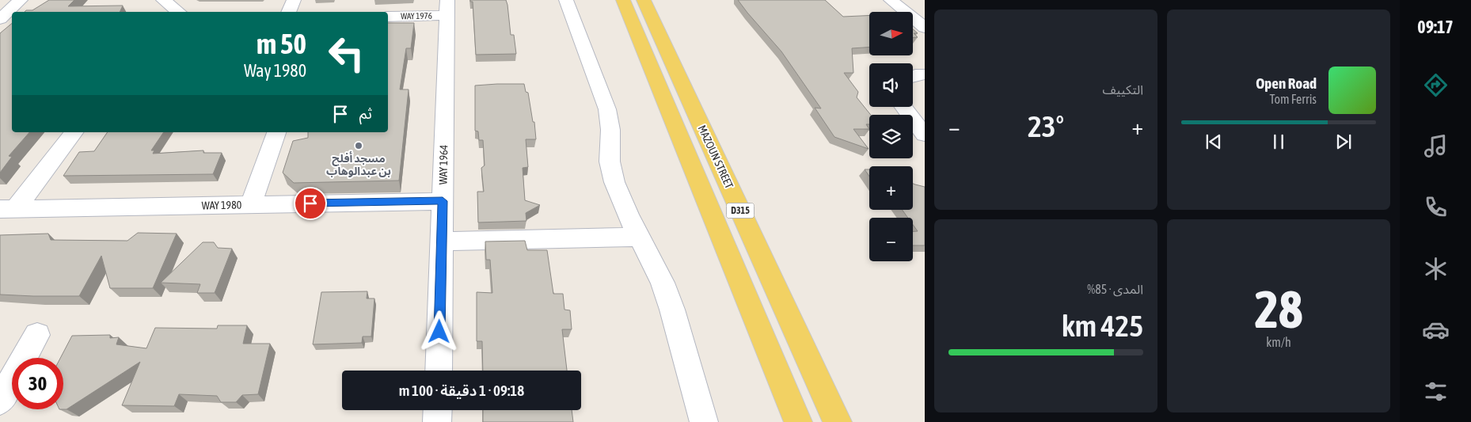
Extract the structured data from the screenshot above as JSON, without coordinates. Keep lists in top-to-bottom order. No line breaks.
{"streets":{"main road":["MAZOUN STREET","D315"],"street":["WAY 1976","WAY 1964","WAY 1980"]},"crossings":[["WAY 1976","WAY 1964"],["WAY 1964","WAY 1980"]],"places":["مسجد أفلح بن عبدالوهاب"],"north":"right","page":{"tabs":"09:17","tile":["التكييف",["28","km/h"],["المدى · 85%","425 km"]],"map_buttons":["+","−"],"turn":["50 m","Way 1980"],"song":["Open Road","Tom Ferris"],"then":"ثم","heat":["−","23°","+"],"limit":"30","trip":"09:18 · 1 دقيقة · 100 m"}}
